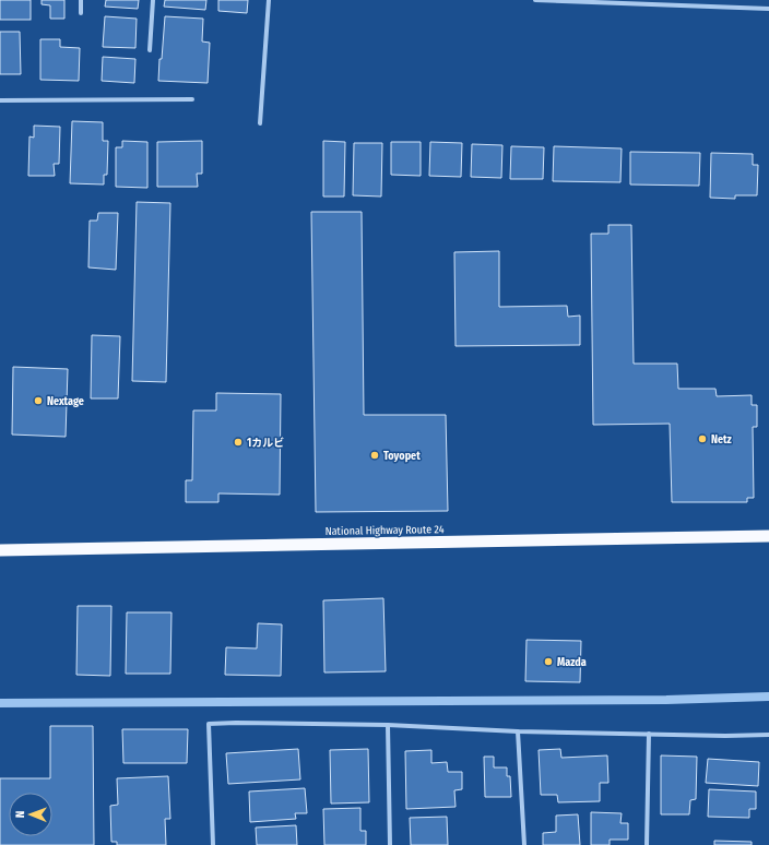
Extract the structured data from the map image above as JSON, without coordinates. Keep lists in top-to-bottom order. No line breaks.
{"streets":{"highway":["National Highway Route 24"]},"places":["Nextage","Netz","1カルビ","Toyopet","Mazda"],"north":"left"}
